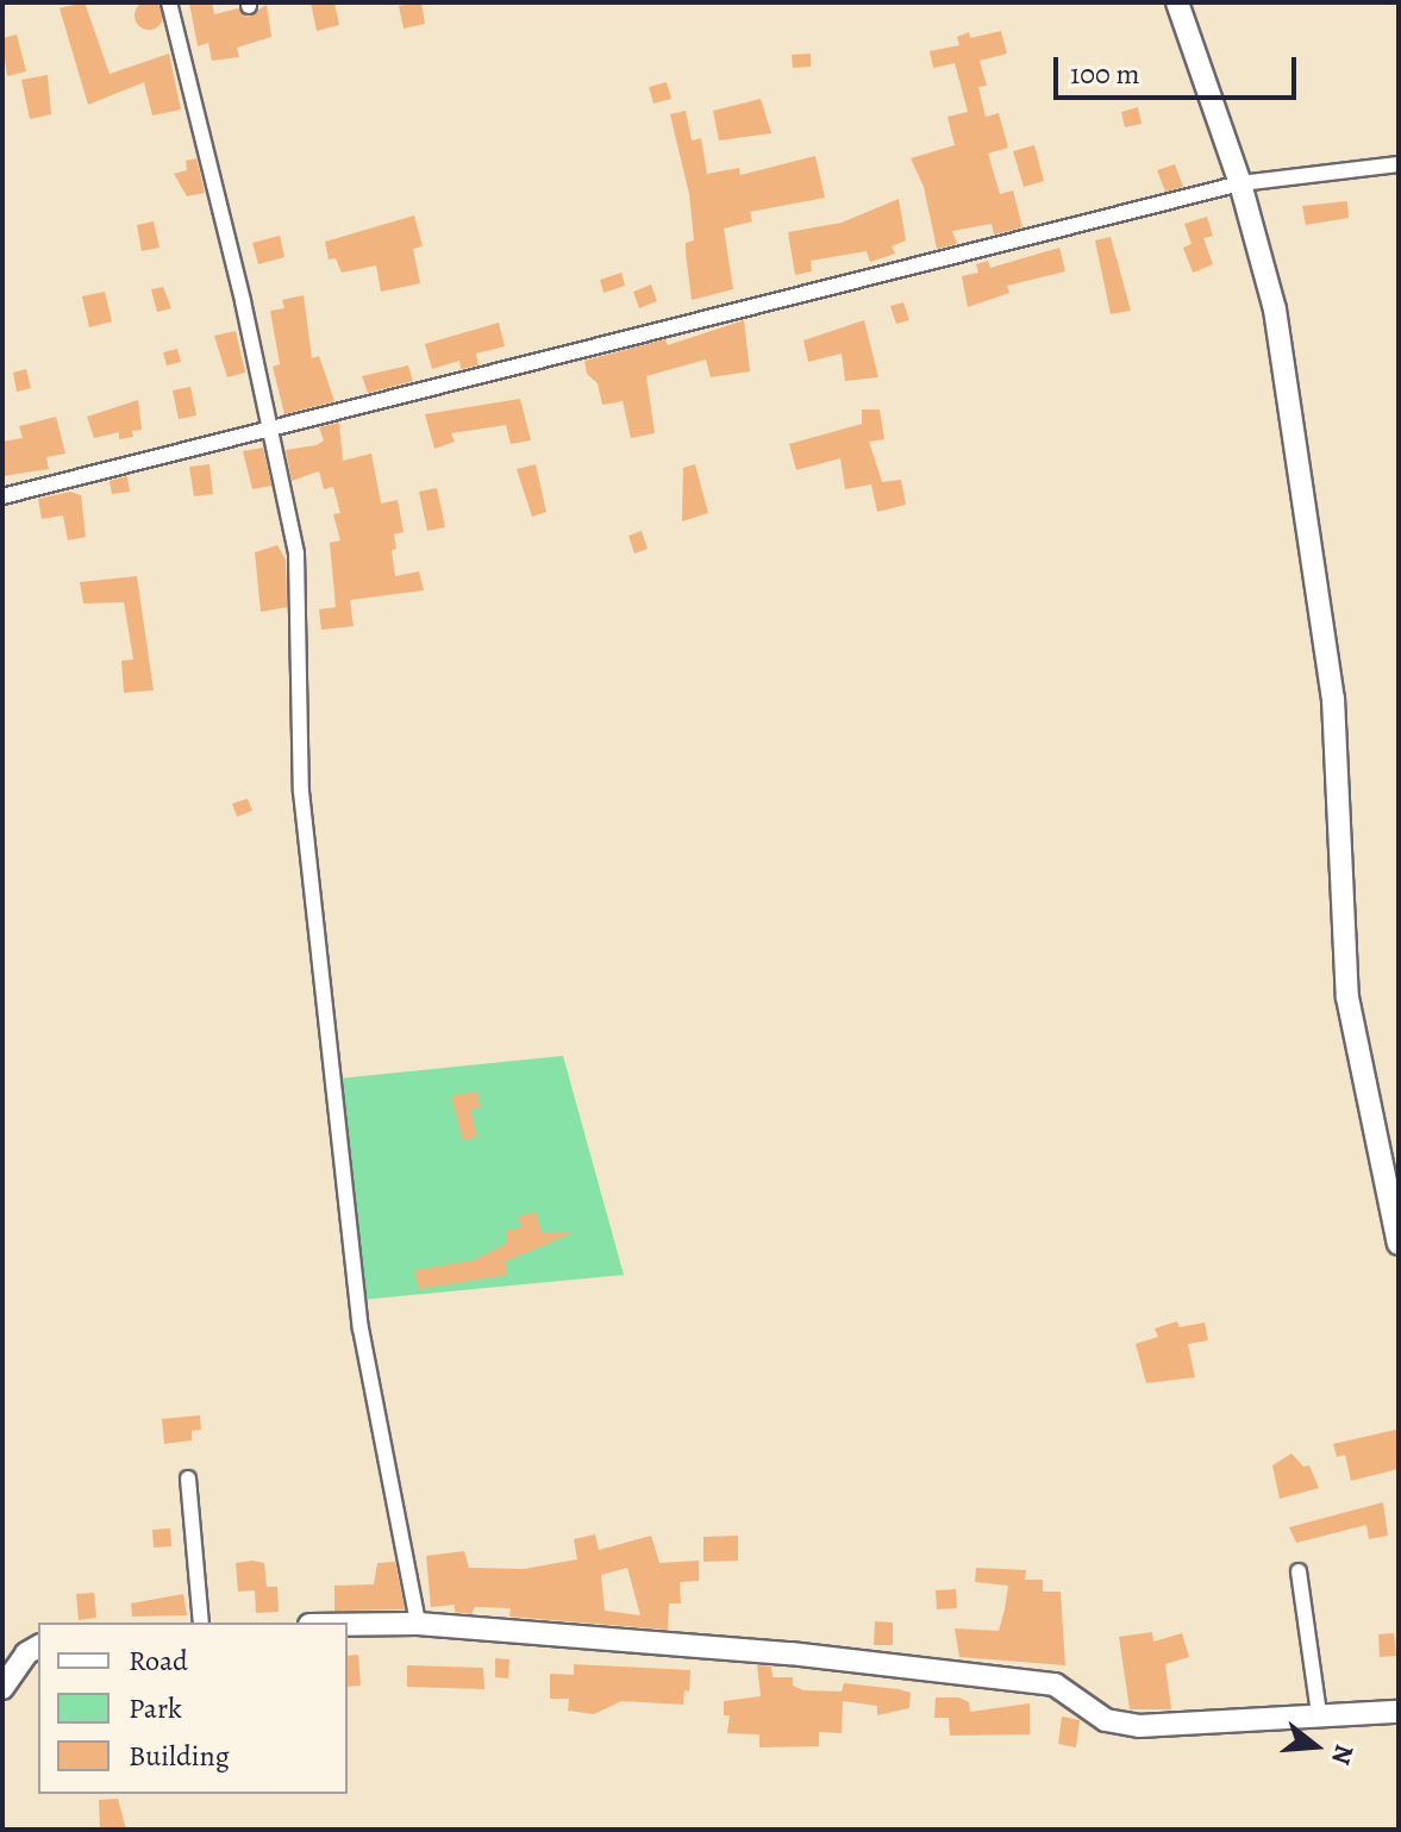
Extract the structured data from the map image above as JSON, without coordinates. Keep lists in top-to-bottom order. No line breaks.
{"legend":["Road","Park","Building"],"scale_bar":"100 m","north":"right"}
